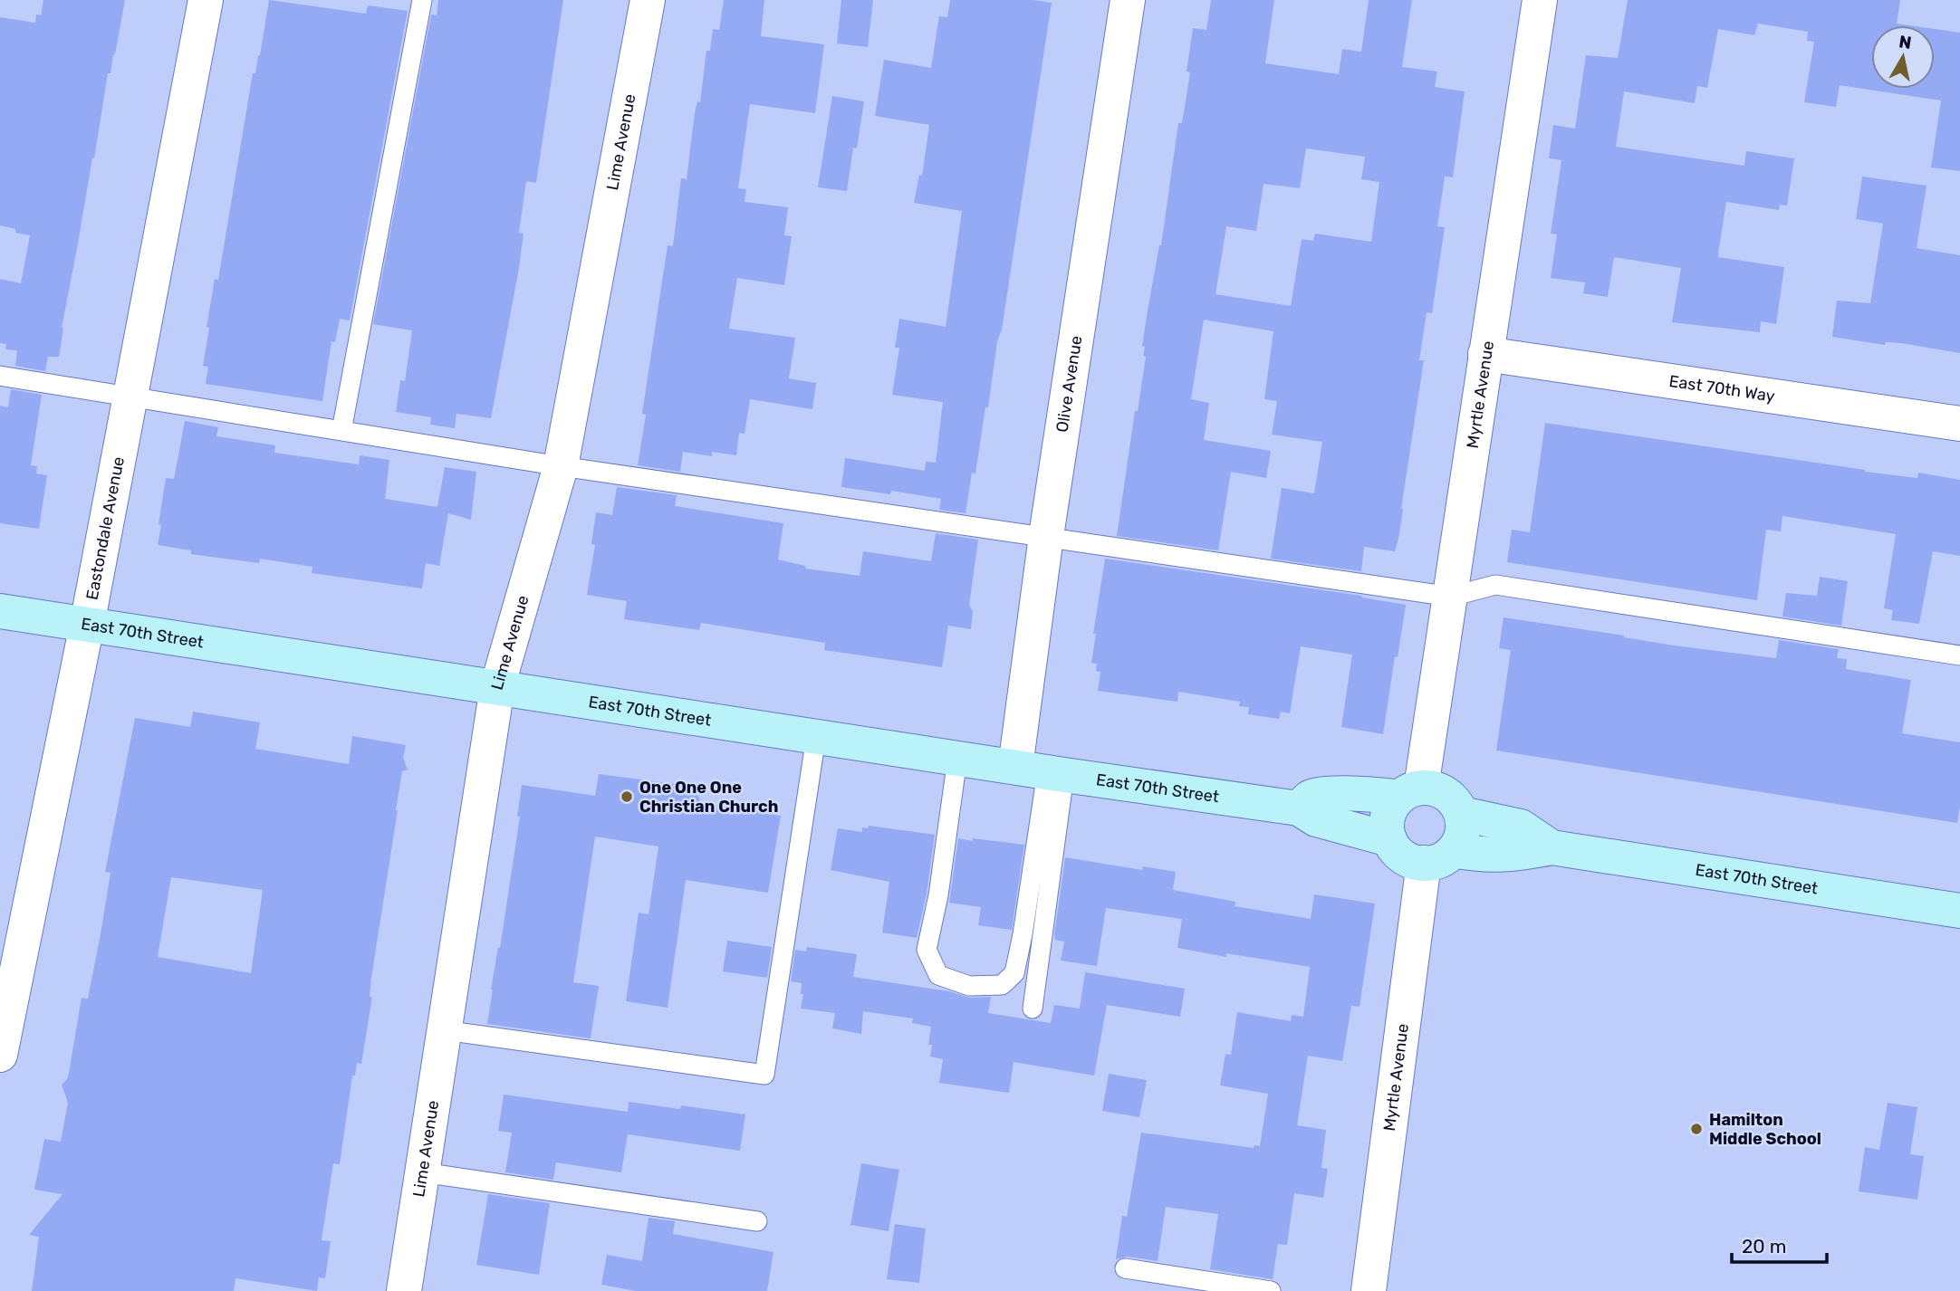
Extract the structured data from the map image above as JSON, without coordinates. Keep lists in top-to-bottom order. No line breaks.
{"streets":{"street":["Lime Avenue","Olive Avenue","East 70th Way","Myrtle Avenue","Eastondale Avenue","East 70th Street"]},"crossings":[["Lime Avenue","East 70th Street"],["Olive Avenue","East 70th Street"],["East 70th Way","Myrtle Avenue"],["Myrtle Avenue","East 70th Street"],["Eastondale Avenue","East 70th Street"]],"places":["One One One Christian Church","Hamilton Middle School"],"scale_bar":"20 m","north":"top"}
